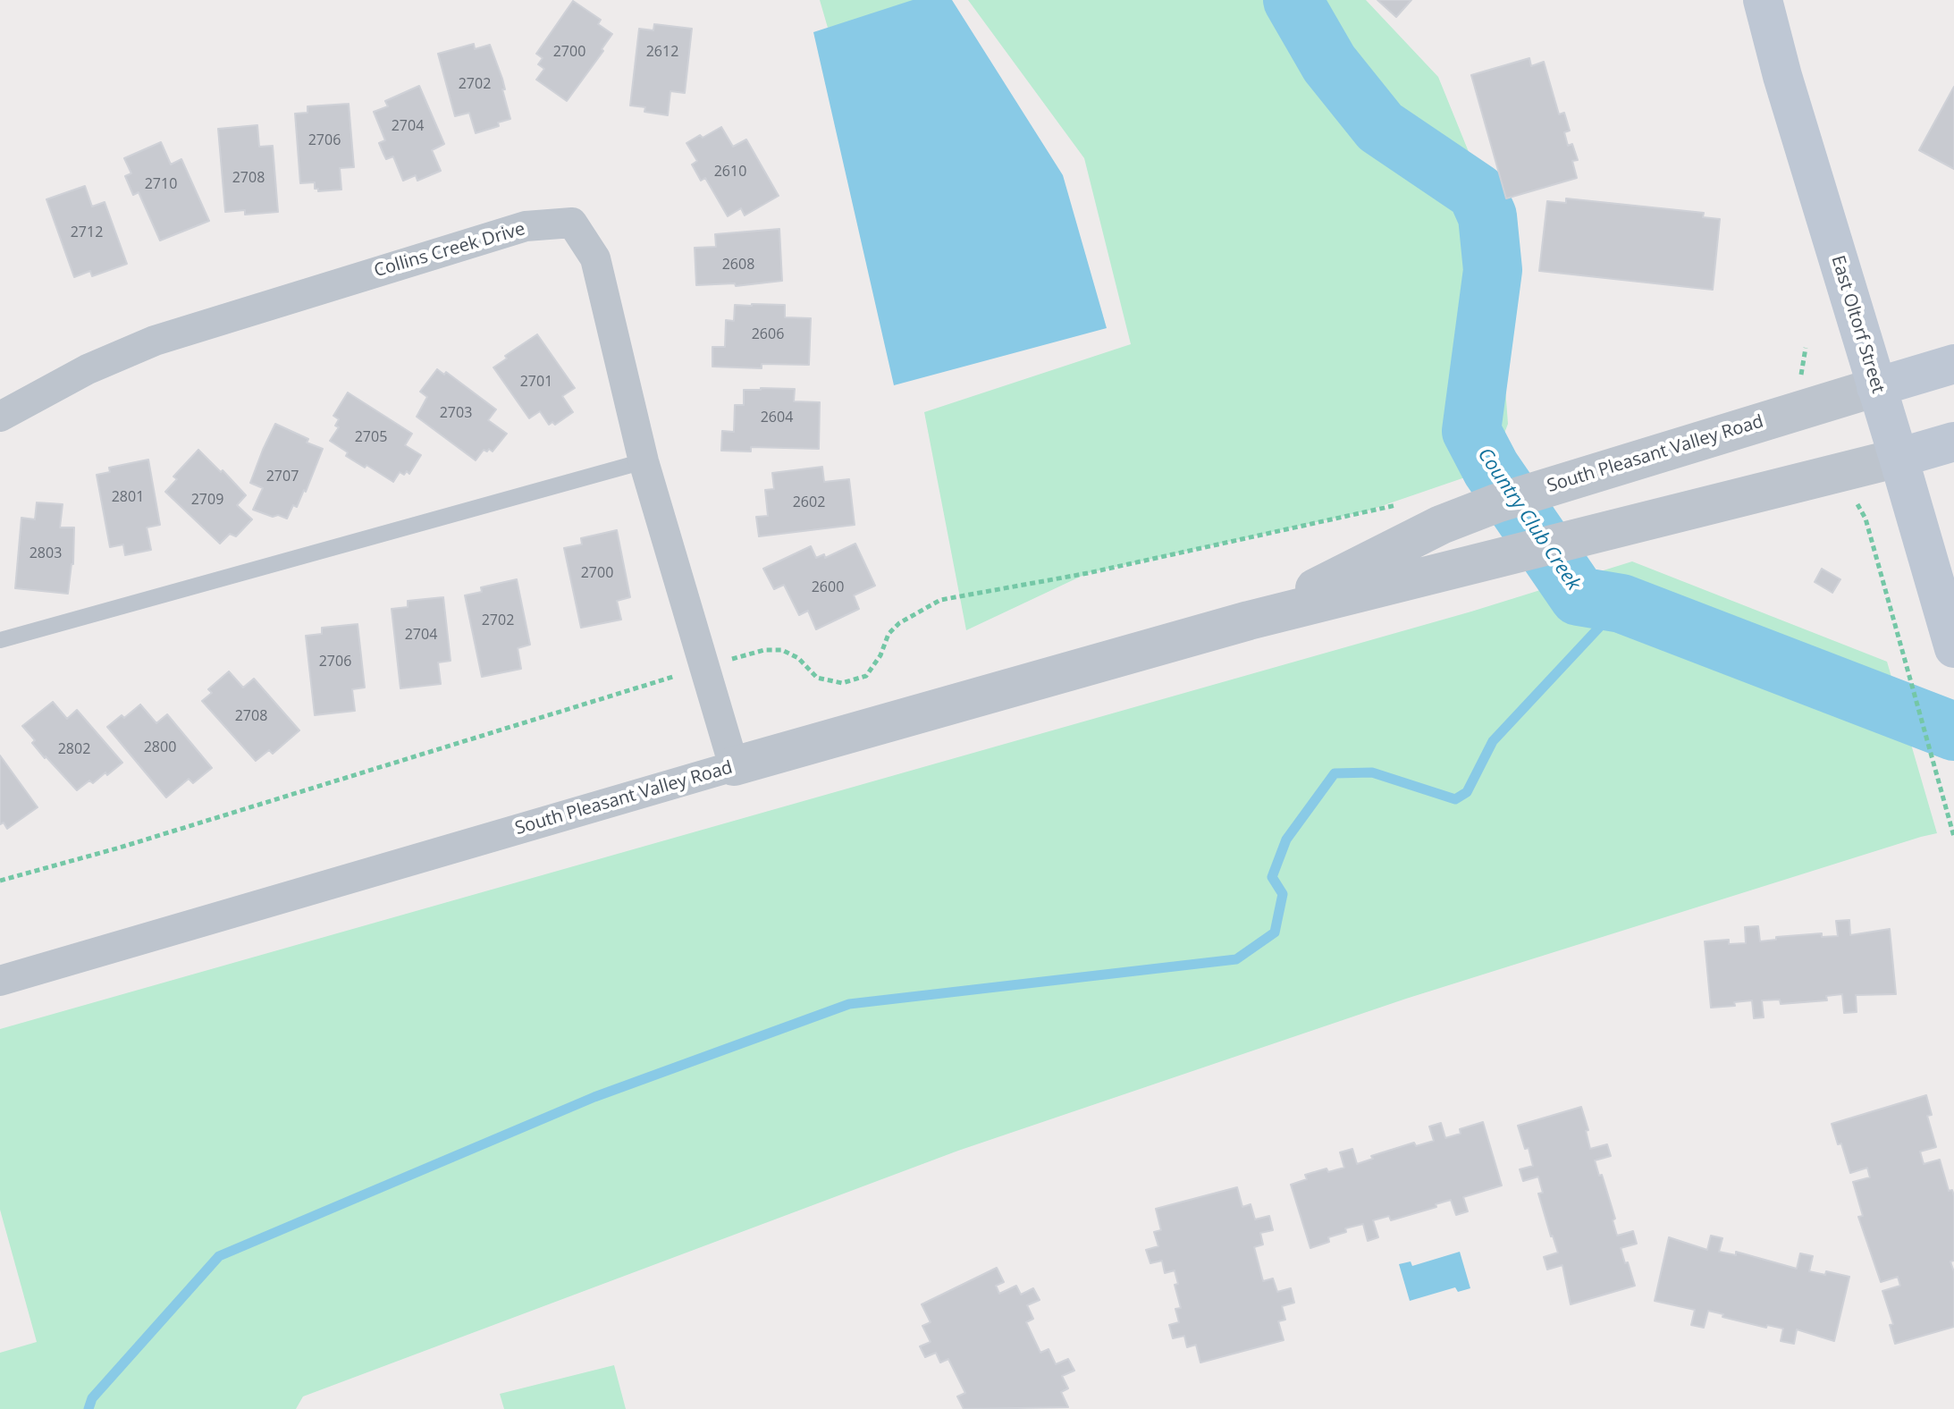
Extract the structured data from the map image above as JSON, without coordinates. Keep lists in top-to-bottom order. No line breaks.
{"streets":{"main road":["East Oltorf Street","South Pleasant Valley Road"],"street":["Collins Creek Drive"]},"crossings":[["Collins Creek Drive","South Pleasant Valley Road"],["East Oltorf Street","South Pleasant Valley Road"]],"water":["Country Club Creek"],"house_numbers":["2700","2612","2702","2704","2706","2610","2708","2710","2712","2608","2606","2701","2703","2604","2705","2707","2801","2709","2602","2803","2700","2600","2702","2704","2706","2708","2800","2802"]}
